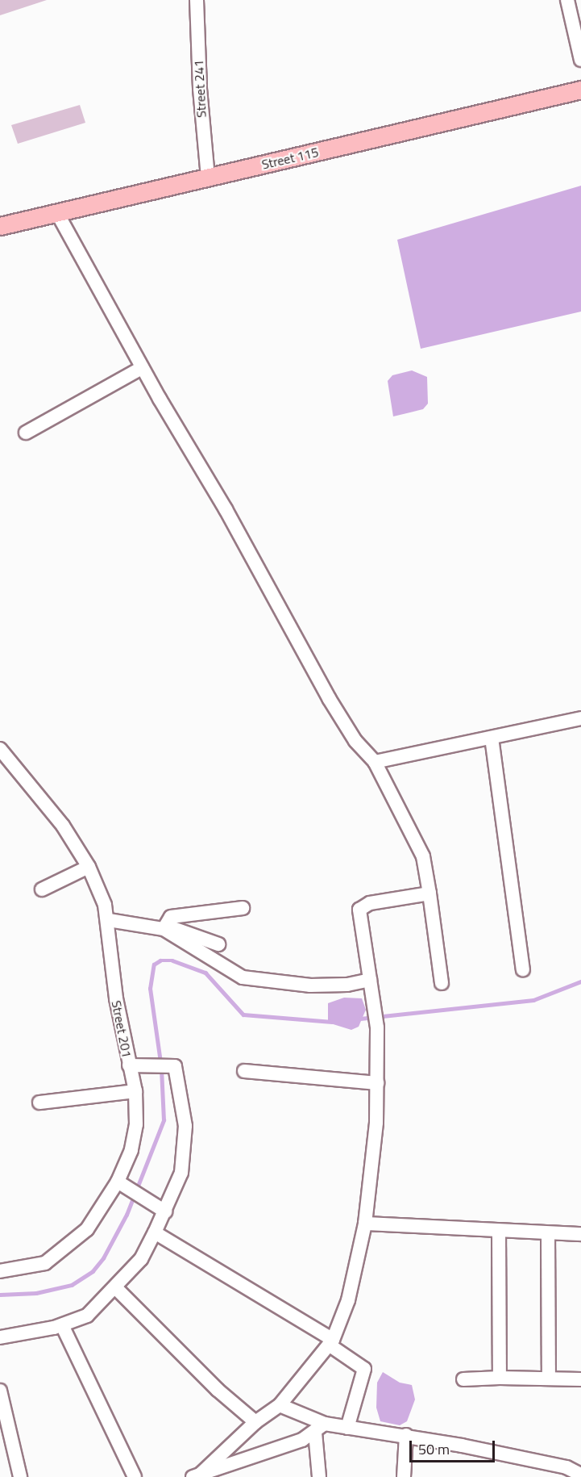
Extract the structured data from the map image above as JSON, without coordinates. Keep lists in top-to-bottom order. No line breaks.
{"streets":{"main road":["Street 115"],"street":["Street 241","Street 201"]},"crossings":[["Street 241","Street 115"]],"scale_bar":"50 m"}
